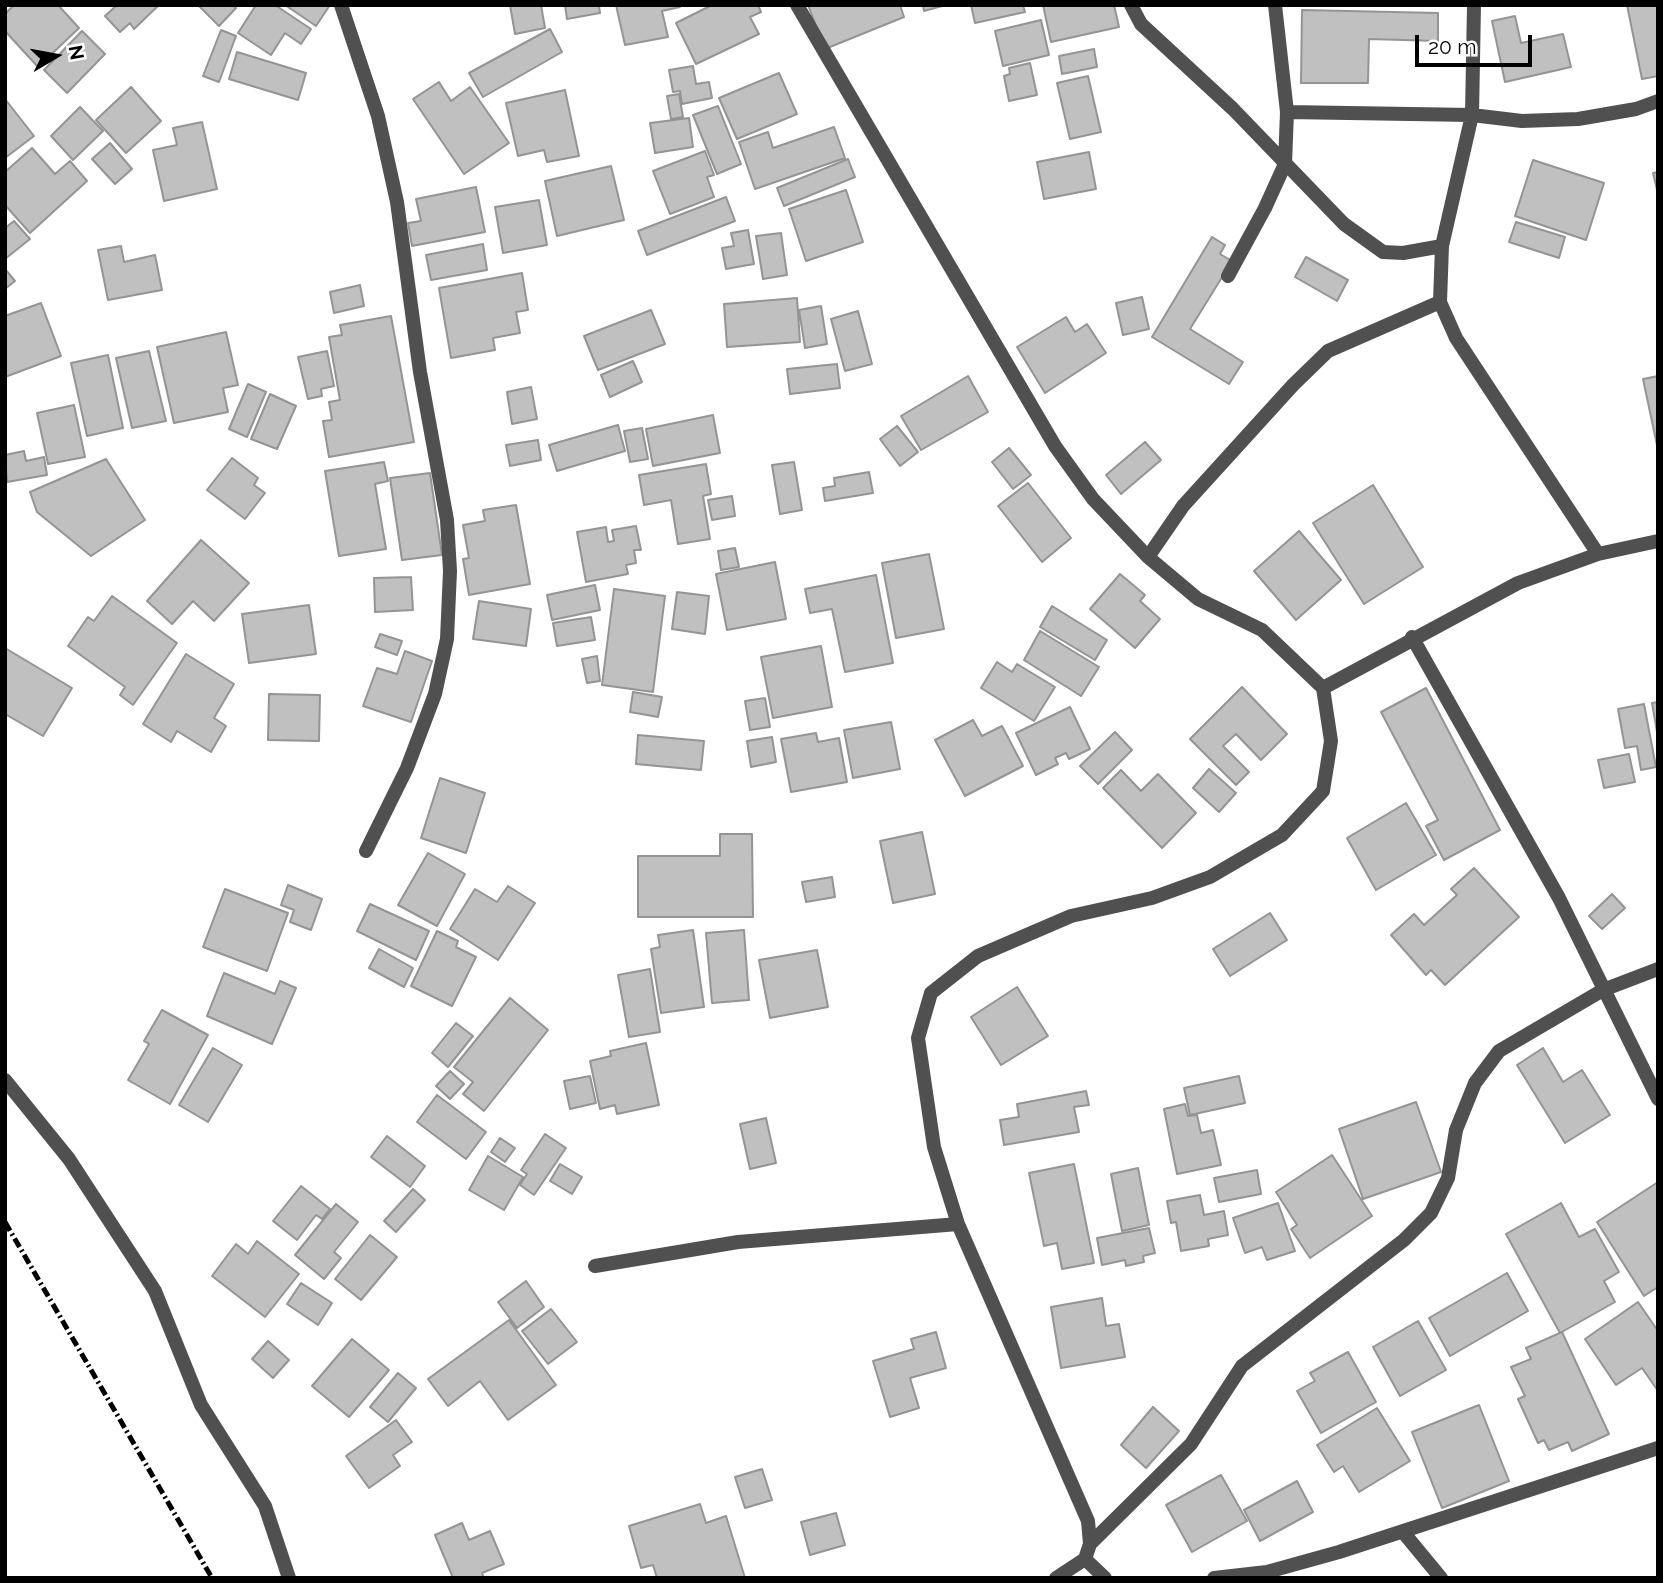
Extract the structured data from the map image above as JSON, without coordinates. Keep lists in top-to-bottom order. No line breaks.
{"scale_bar":"20 m","north":"right"}
